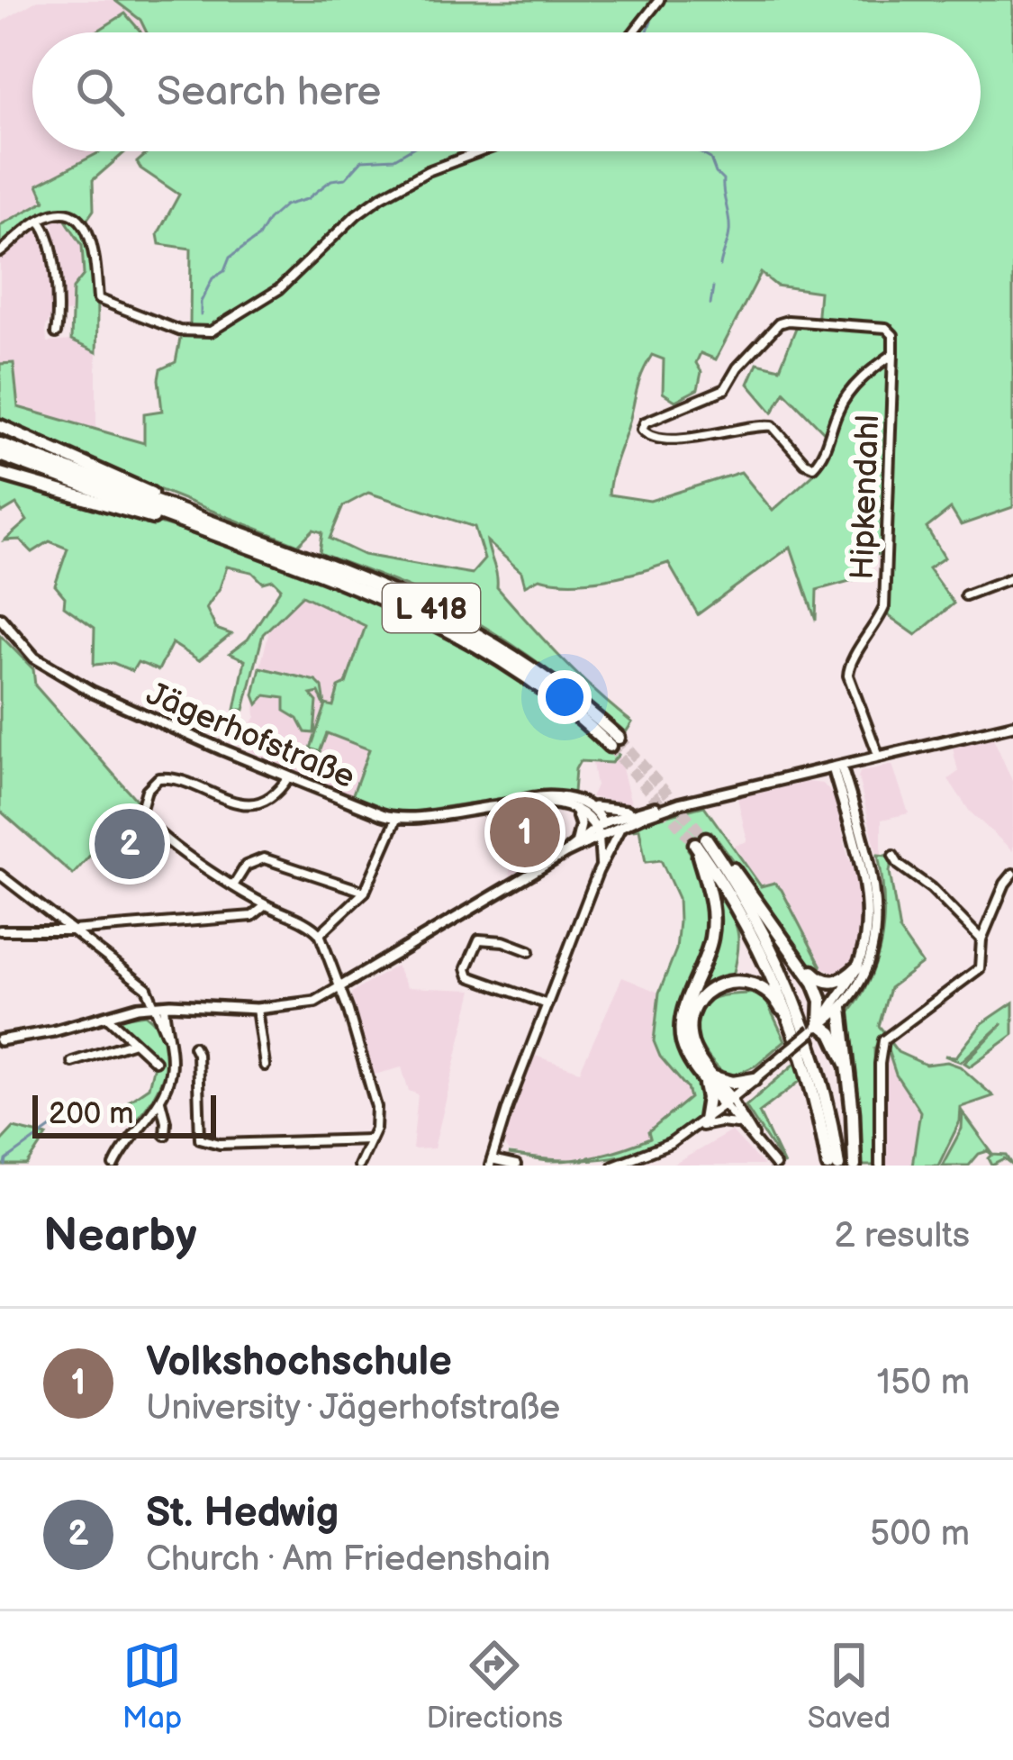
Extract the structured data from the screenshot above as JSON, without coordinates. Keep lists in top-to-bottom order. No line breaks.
{"streets":{"highway":["L 418"],"main road":["Jägerhofstraße"],"street":["Hipkendahl"]},"scale_bar":"200 m","page":{"search":"Search here","pins":["1","2"],"scale":"200 m","heading":["Nearby","2 results"],"list":[{"mark":"1","name":"Volkshochschule","note":"University · Jägerhofstraße","value":"150 m"},{"mark":"2","name":"St. Hedwig","note":"Church · Am Friedenshain","value":"500 m"}],"nav":["Map","Directions","Saved"]}}
